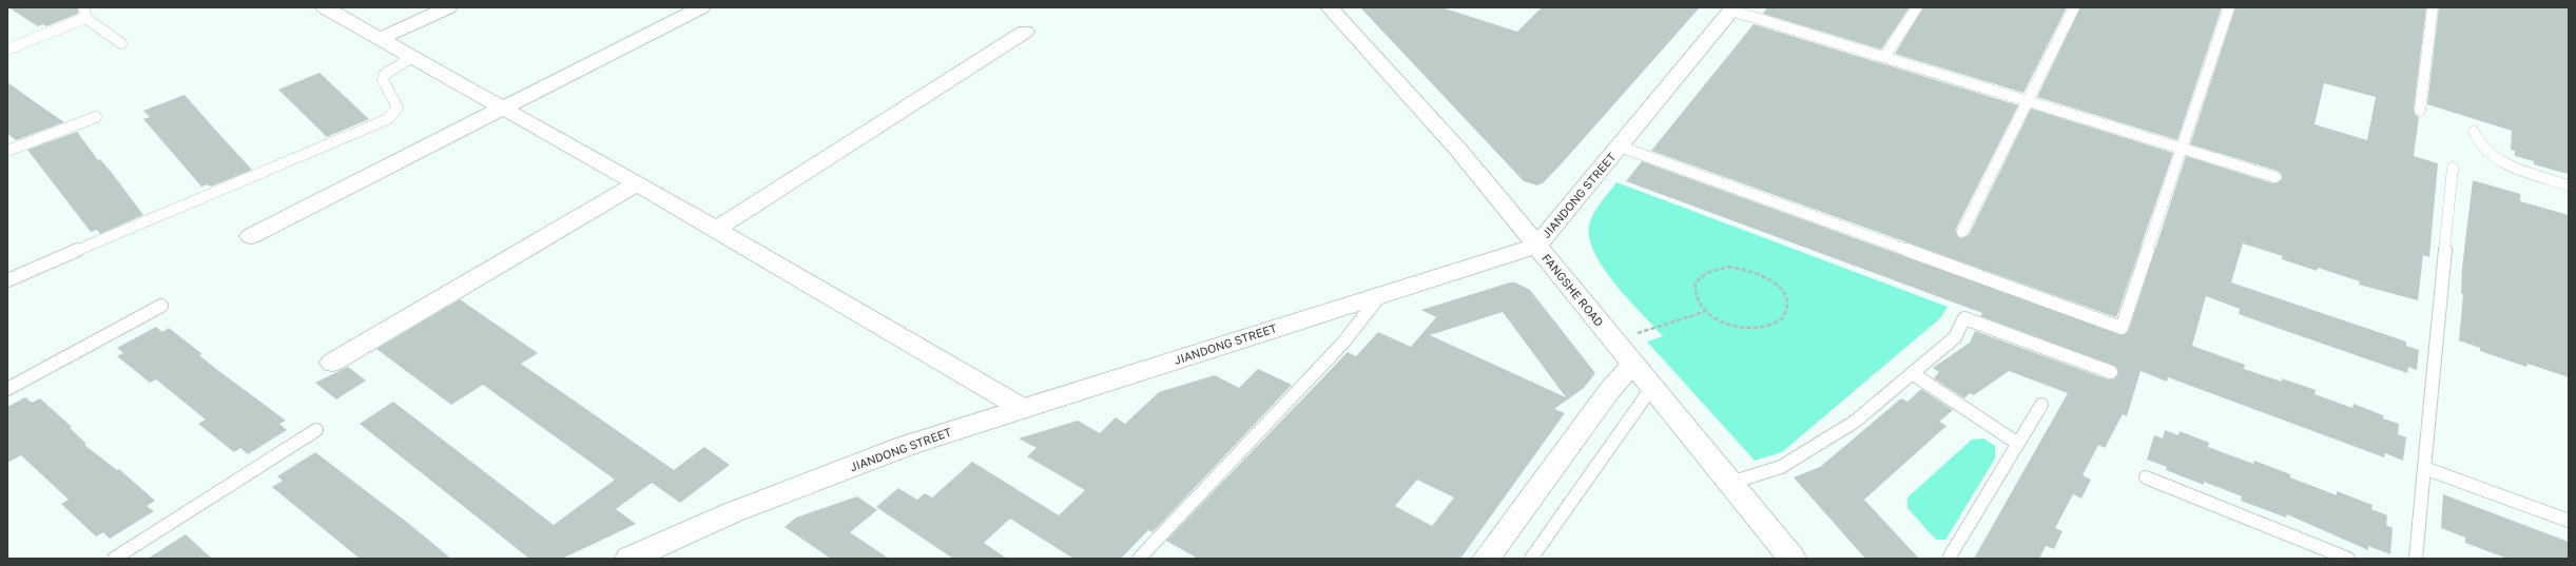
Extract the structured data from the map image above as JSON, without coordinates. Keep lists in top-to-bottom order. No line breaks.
{"streets":{"street":["JIANDONG STREET","FANGSHE ROAD"]},"crossings":[["JIANDONG STREET","FANGSHE ROAD"]]}
